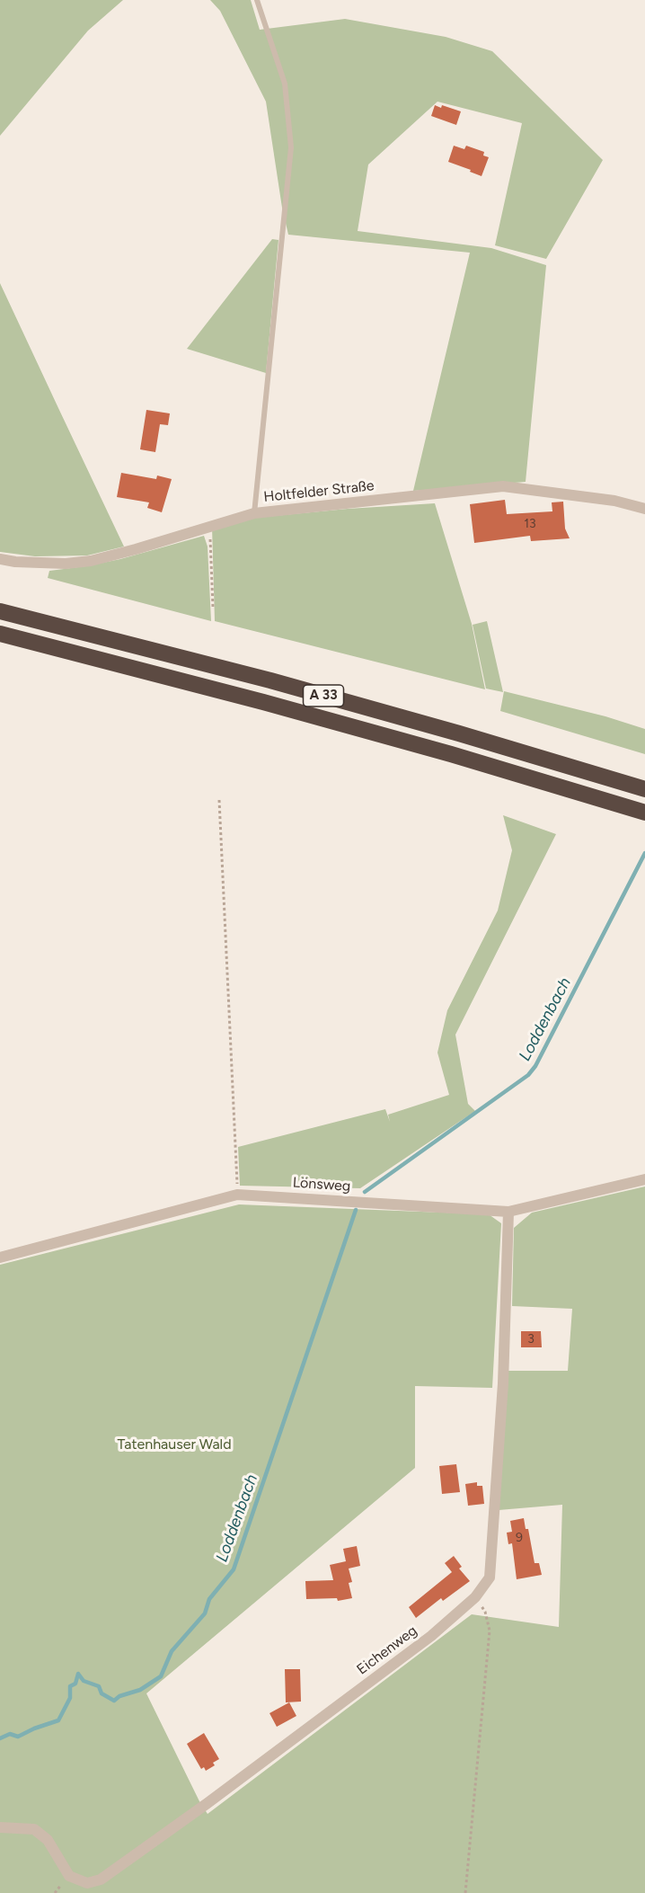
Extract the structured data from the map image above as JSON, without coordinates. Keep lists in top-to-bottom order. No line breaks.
{"streets":{"highway":["A 33"],"street":["Holtfelder Straße","Lönsweg","Eichenweg"]},"crossings":[["Lönsweg","Eichenweg"]],"water":["Loddenbach"],"parks":["Tatenhauser Wald"],"house_numbers":["13","3","9"]}
